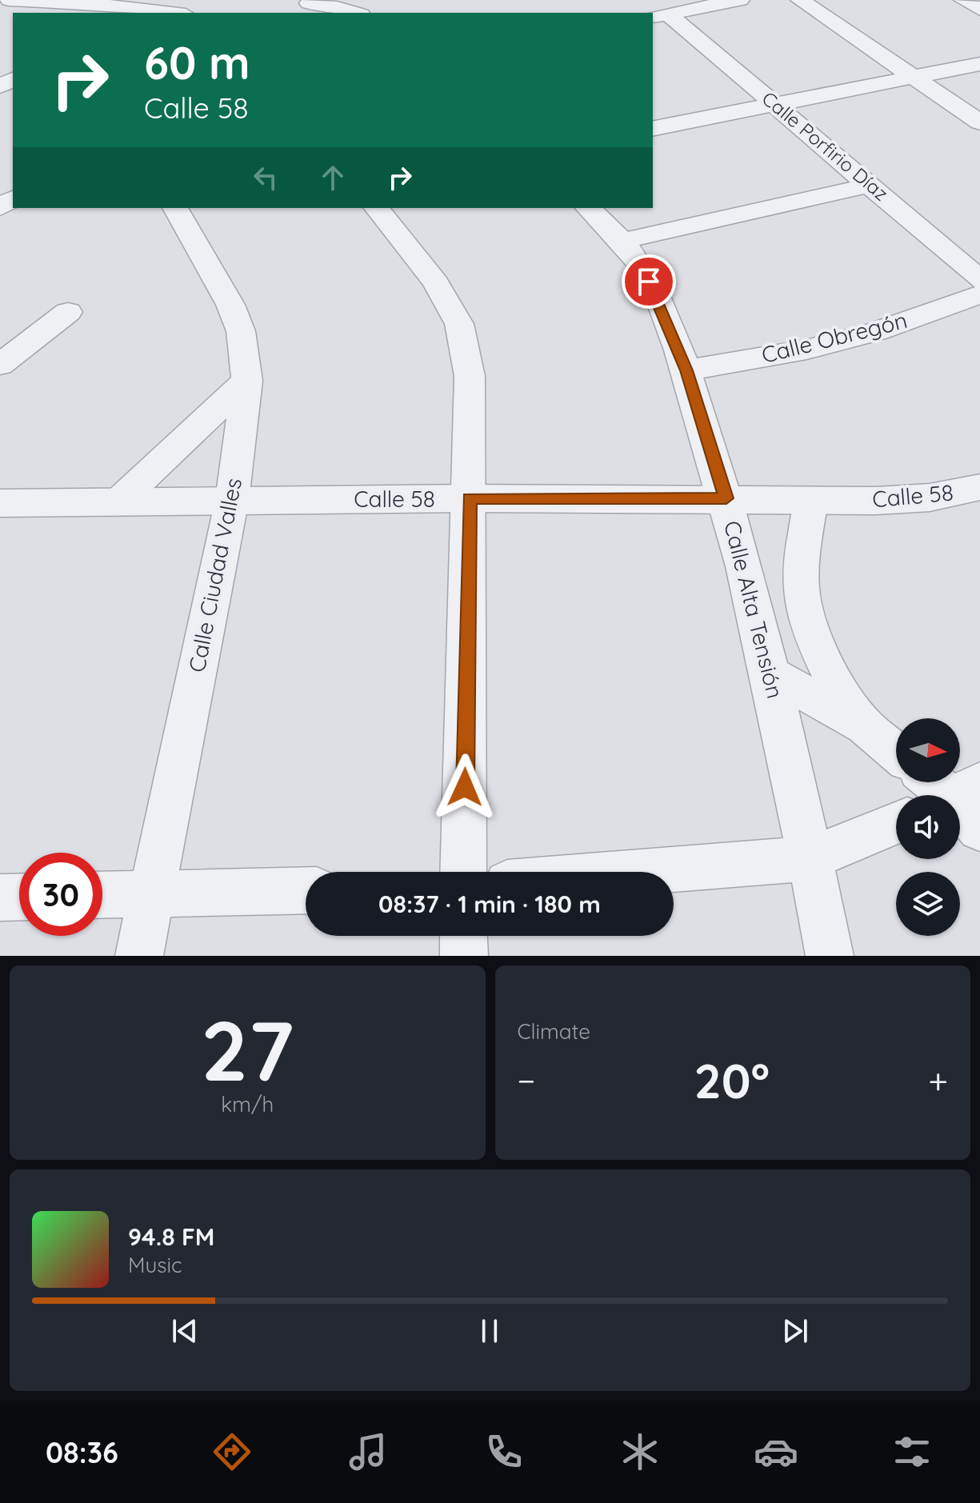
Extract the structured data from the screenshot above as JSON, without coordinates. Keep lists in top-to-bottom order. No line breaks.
{"streets":{"street":["Calle Porfirio Díaz","Calle Obregón","Calle 58","Calle Ciudad Valles","Calle Alta Tensión"]},"crossings":[["Calle Obregón","Calle Alta Tensión"],["Calle 58","Calle Ciudad Valles"],["Calle 58","Calle Alta Tensión"]],"north":"right","page":{"turn":["60 m","Calle 58"],"limit":"30","trip":"08:37 · 1 min · 180 m","tile":[["27","km/h"],"Climate"],"heat":["−","20°","+"],"song":["94.8 FM","Music"],"tabs":"08:36"}}
